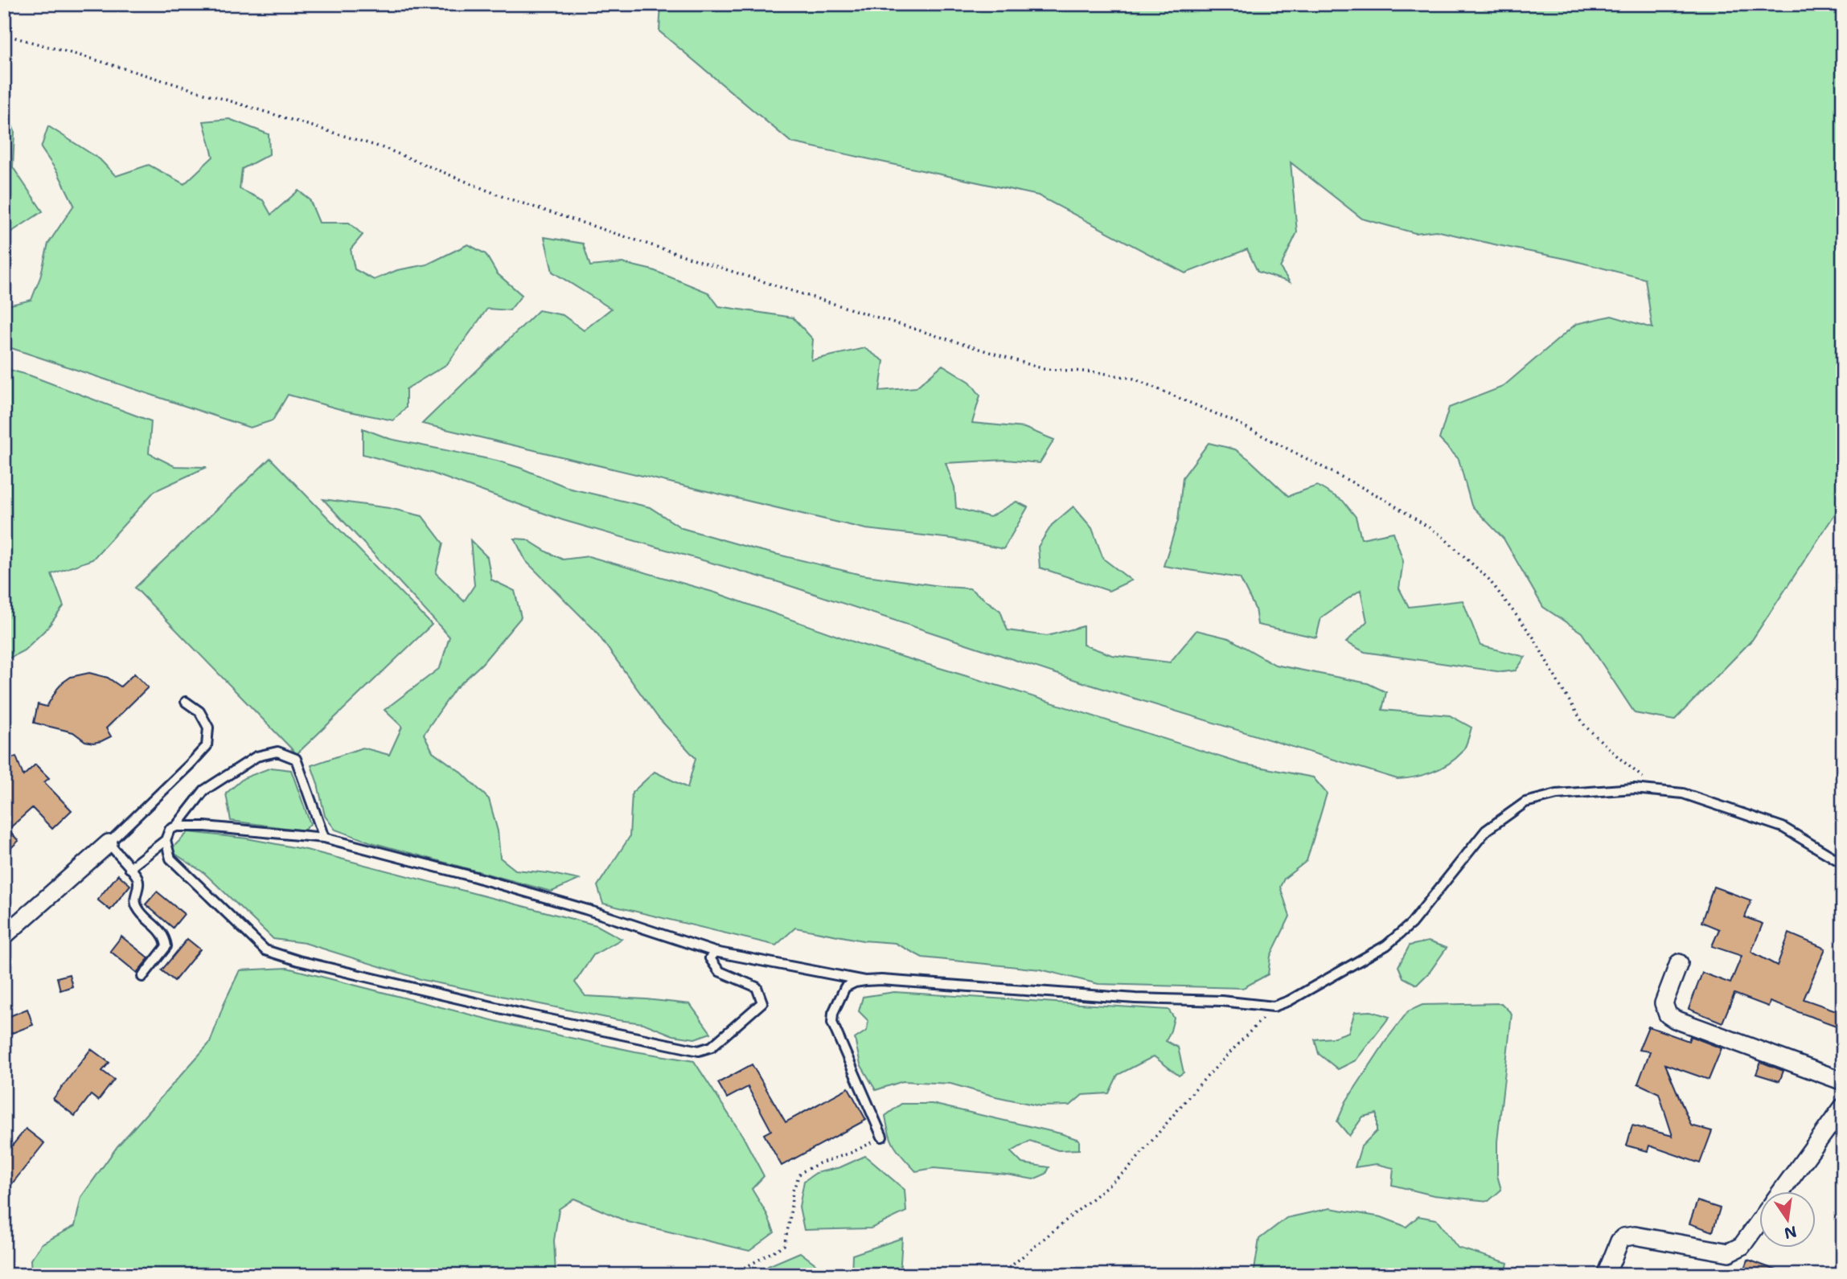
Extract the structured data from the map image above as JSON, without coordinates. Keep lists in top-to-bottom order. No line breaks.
{"north":"bottom"}
